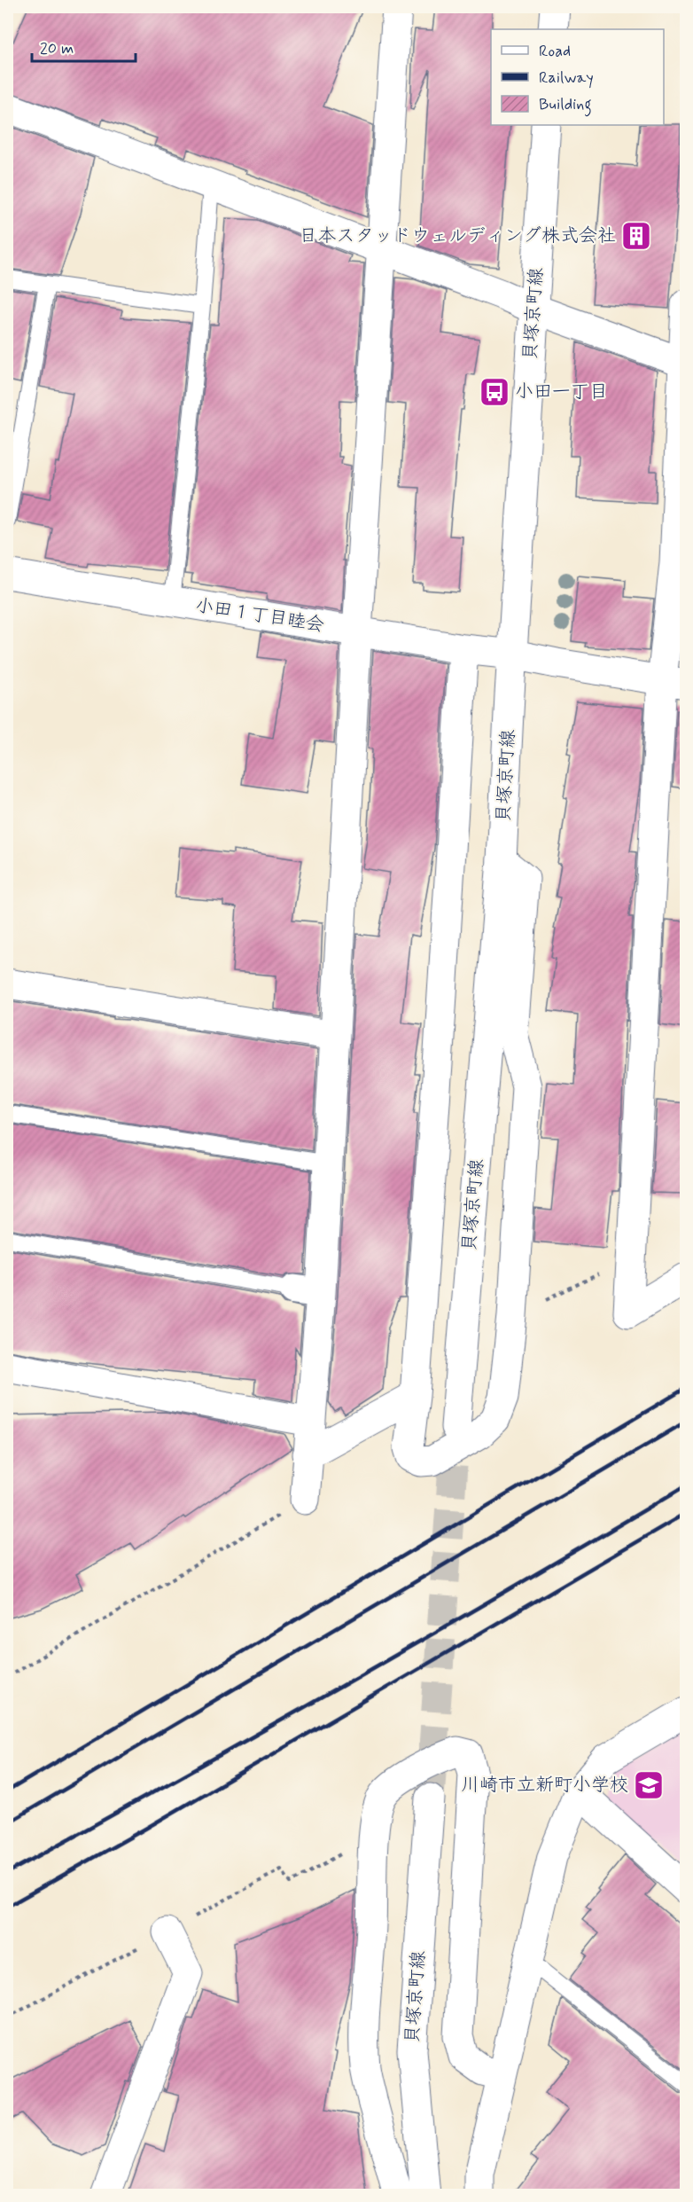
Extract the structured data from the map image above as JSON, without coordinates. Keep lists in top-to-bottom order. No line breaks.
{"streets":{"street":["貝塚京町線","小田１丁目睦会"]},"crossings":[["貝塚京町線","小田１丁目睦会"]],"places":{"building":["日本スタッドウェルディング株式会社"],"bus stop":["小田一丁目"],"school or university":["川崎市立新町小学校"]},"legend":["Road","Railway","Building"],"scale_bar":"20 m"}
